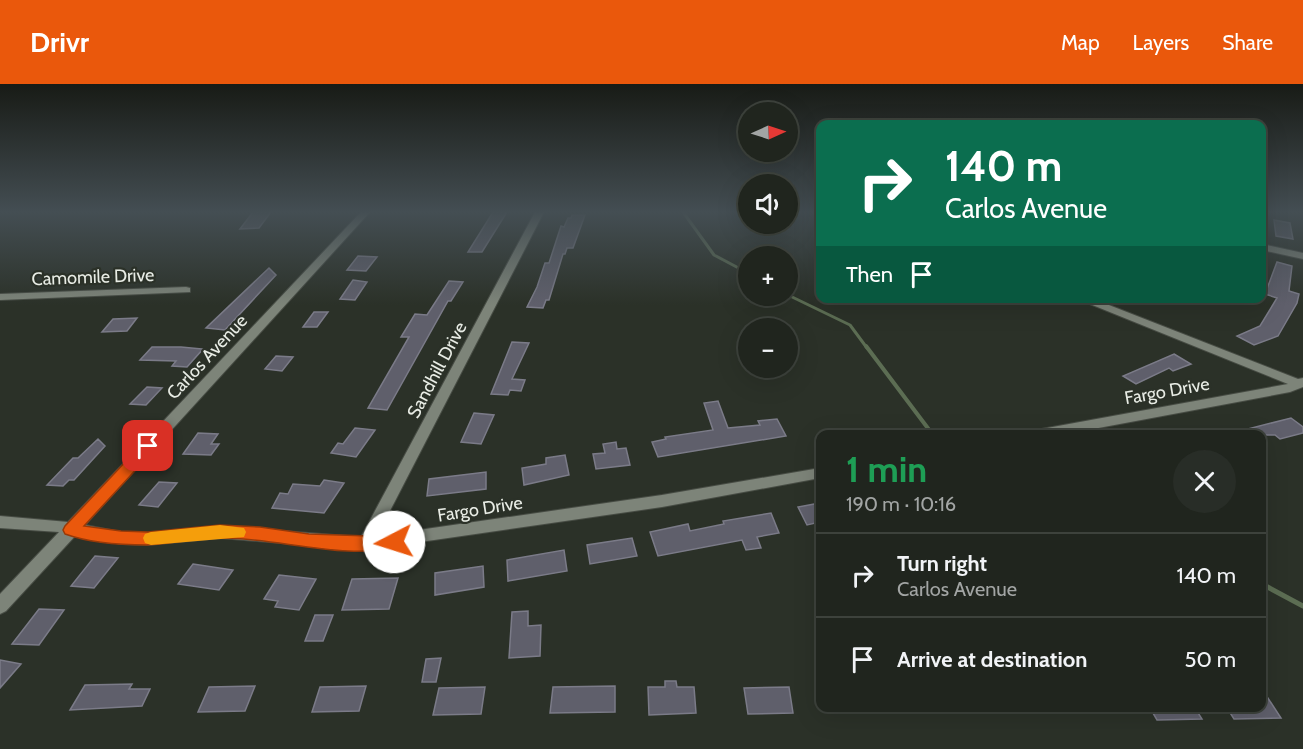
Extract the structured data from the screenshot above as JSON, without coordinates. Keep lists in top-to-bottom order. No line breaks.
{"streets":{"street":["Camomile Drive","Carlos Avenue","Sandhill Drive","Fargo Drive"]},"crossings":[["Carlos Avenue","Fargo Drive"],["Sandhill Drive","Fargo Drive"]],"north":"right","page":{"header":"Drivr","nav":["Map","Layers","Share"],"map_buttons":["+","−"],"turn":["140 m","Carlos Avenue"],"then":"Then","heading":["1 min","190 m · 10:16"],"list":[{"name":"Turn right","note":"Carlos Avenue","value":"140 m"},{"name":"Arrive at destination","value":"50 m"}]}}
